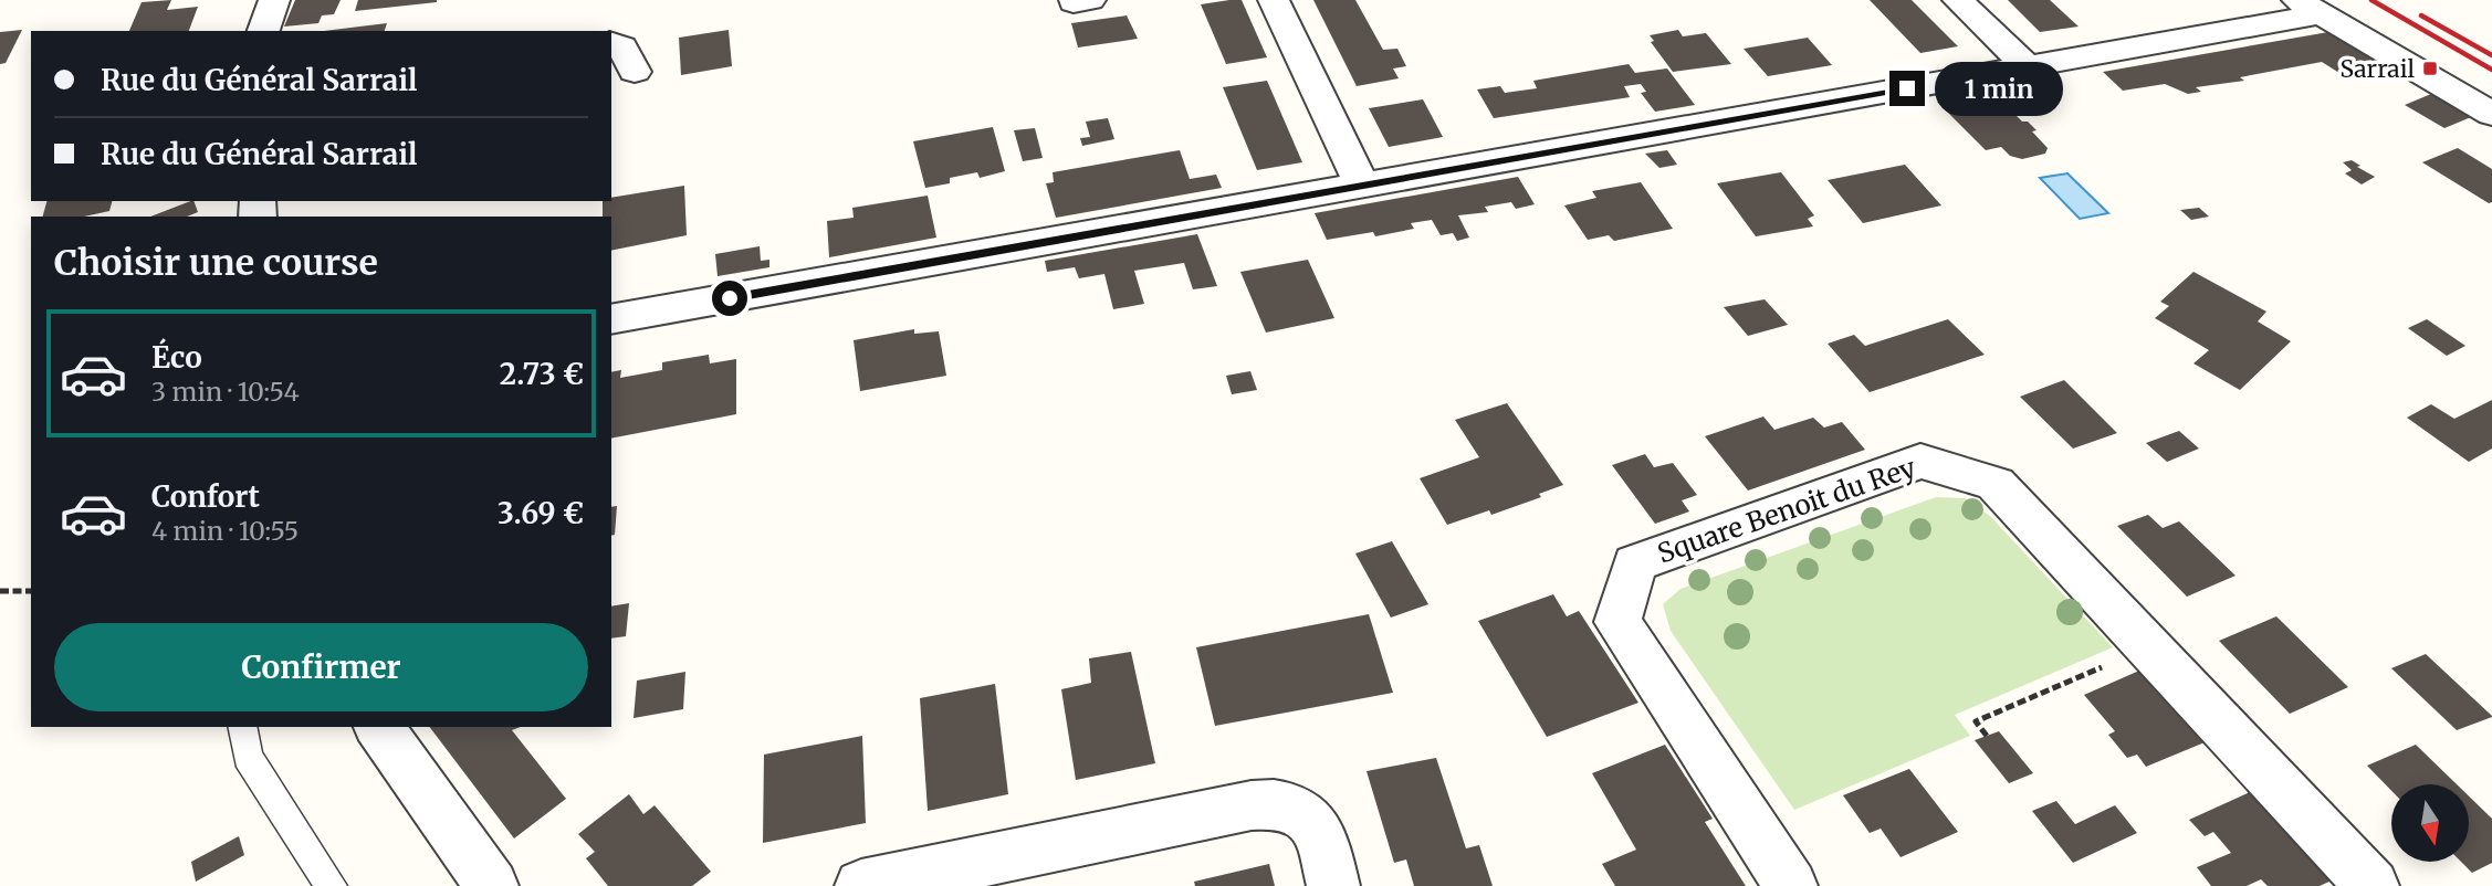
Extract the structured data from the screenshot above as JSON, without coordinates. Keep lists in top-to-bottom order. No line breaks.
{"streets":{"street":["Square Benoit du Rey"]},"places":{"transit":["Sarrail"]},"north":"bottom","page":{"banner":["Rue du Général Sarrail","Rue du Général Sarrail"],"bubble":"1 min","heading":"Choisir une course","list":[{"name":"Éco","note":"3 min · 10:54","value":"2.73 €"},{"name":"Confort","note":"4 min · 10:55","value":"3.69 €"}],"buttons":"Confirmer"}}
